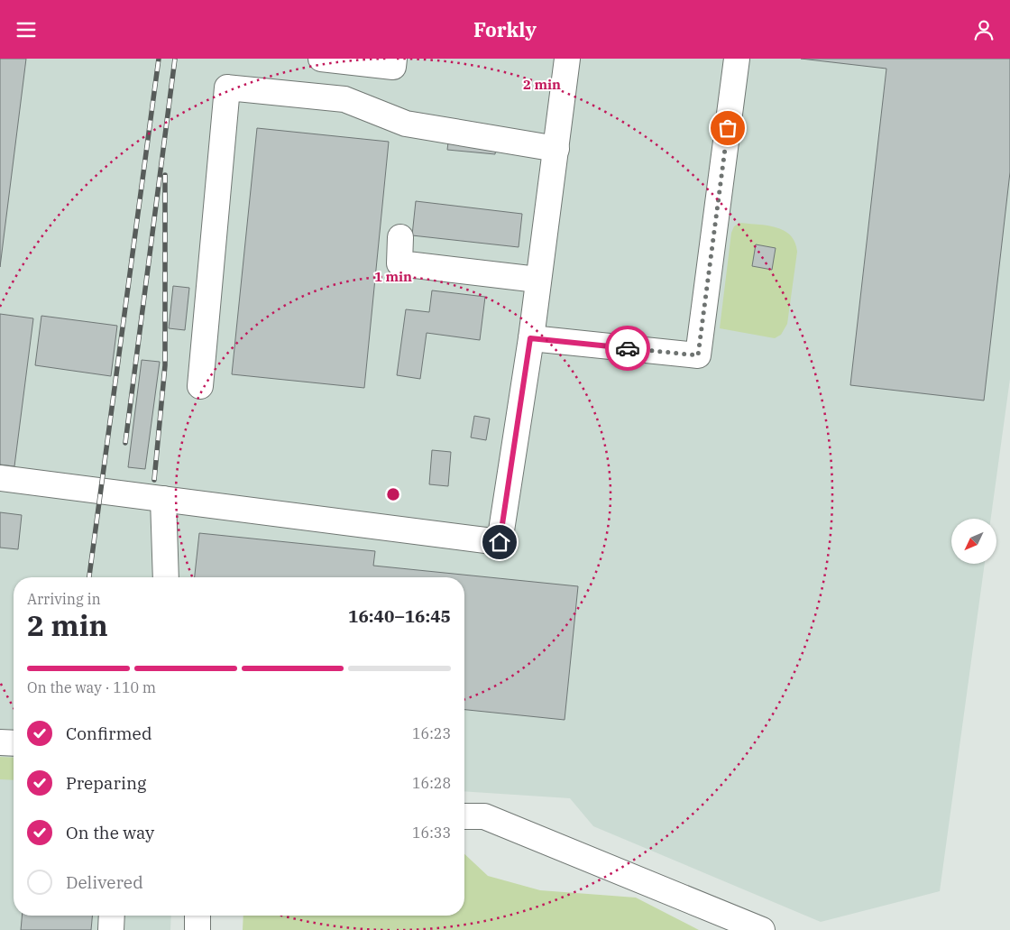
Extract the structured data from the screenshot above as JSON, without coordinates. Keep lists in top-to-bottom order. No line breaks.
{"north":"bottom left","page":{"header":"Forkly","heading":["2 min","Arriving in","16:40–16:45"],"bar":"On the way · 110 m","list":[["Confirmed","16:23"],["Preparing","16:28"],["On the way","16:33"],"Delivered"]},"rings":["2 min","1 min"]}
